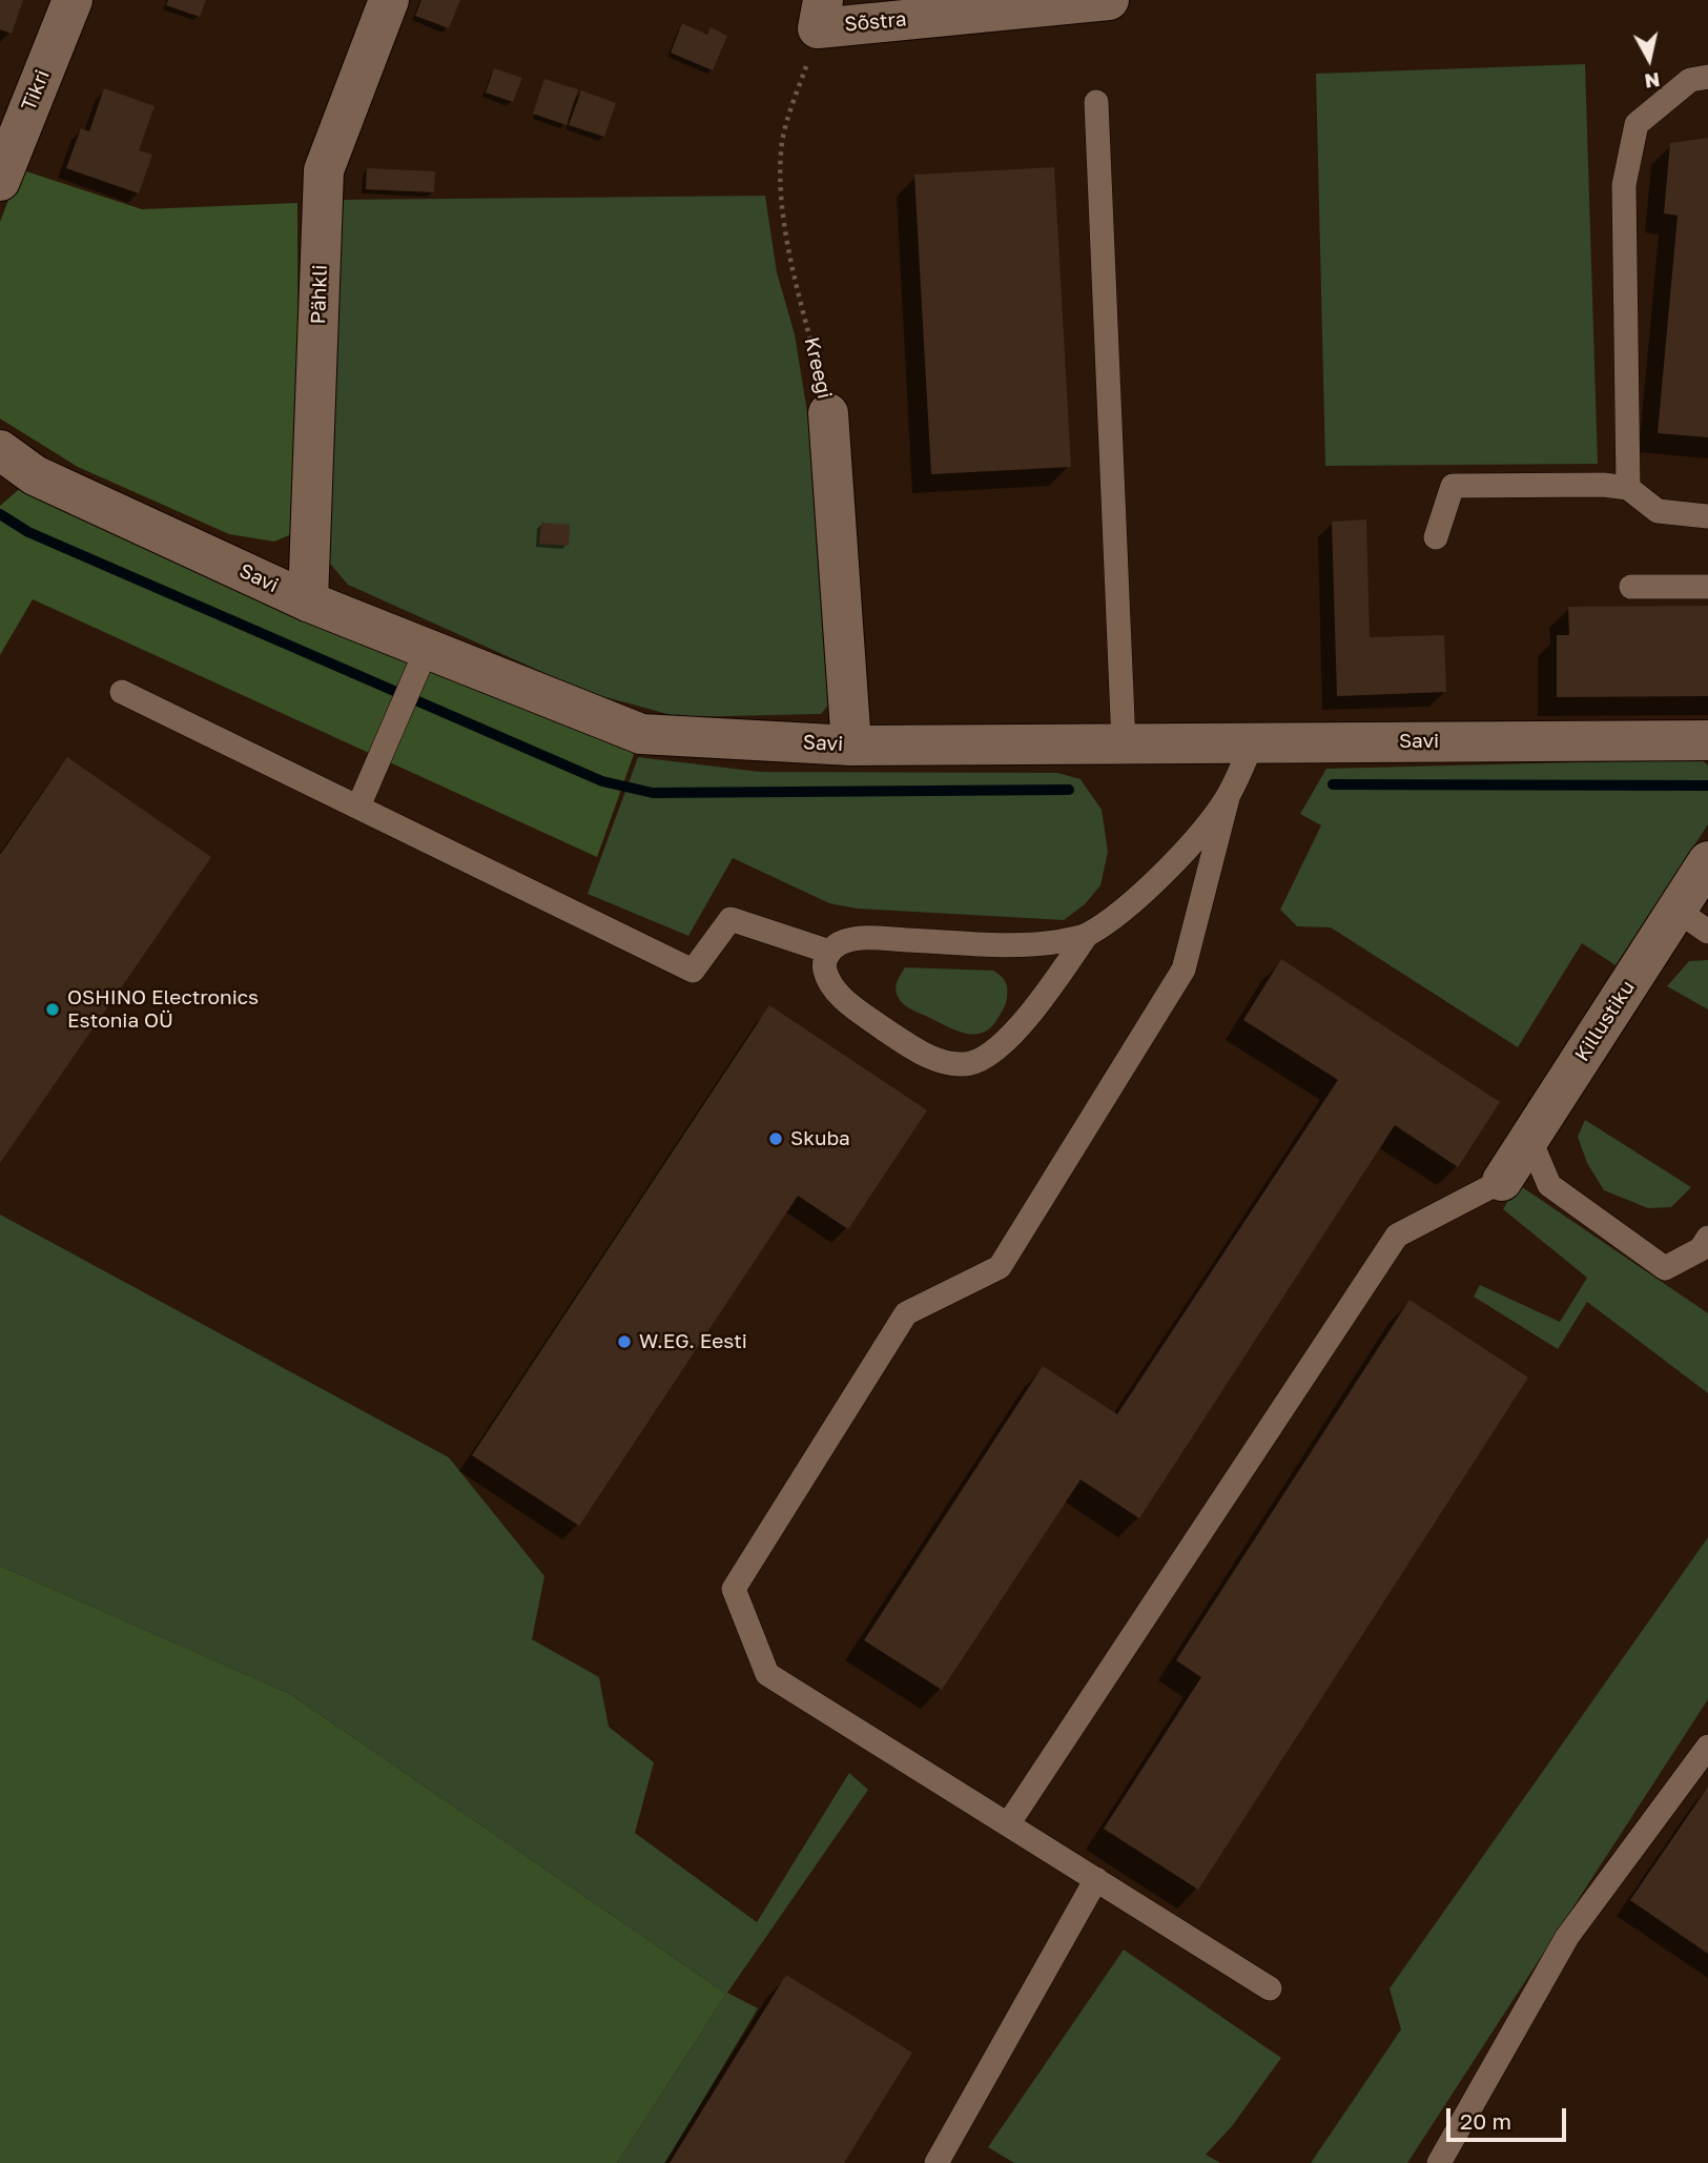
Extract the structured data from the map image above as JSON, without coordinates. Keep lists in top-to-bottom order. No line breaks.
{"streets":{"street":["Sõstra","Tikri","Pähkli","Kreegi","Savi","Killustiku"]},"crossings":[["Sõstra","Kreegi"],["Pähkli","Savi"],["Kreegi","Savi"]],"places":["OSHINO Electronics Estonia OÜ","Skuba","W.EG. Eesti"],"scale_bar":"20 m","north":"bottom"}
